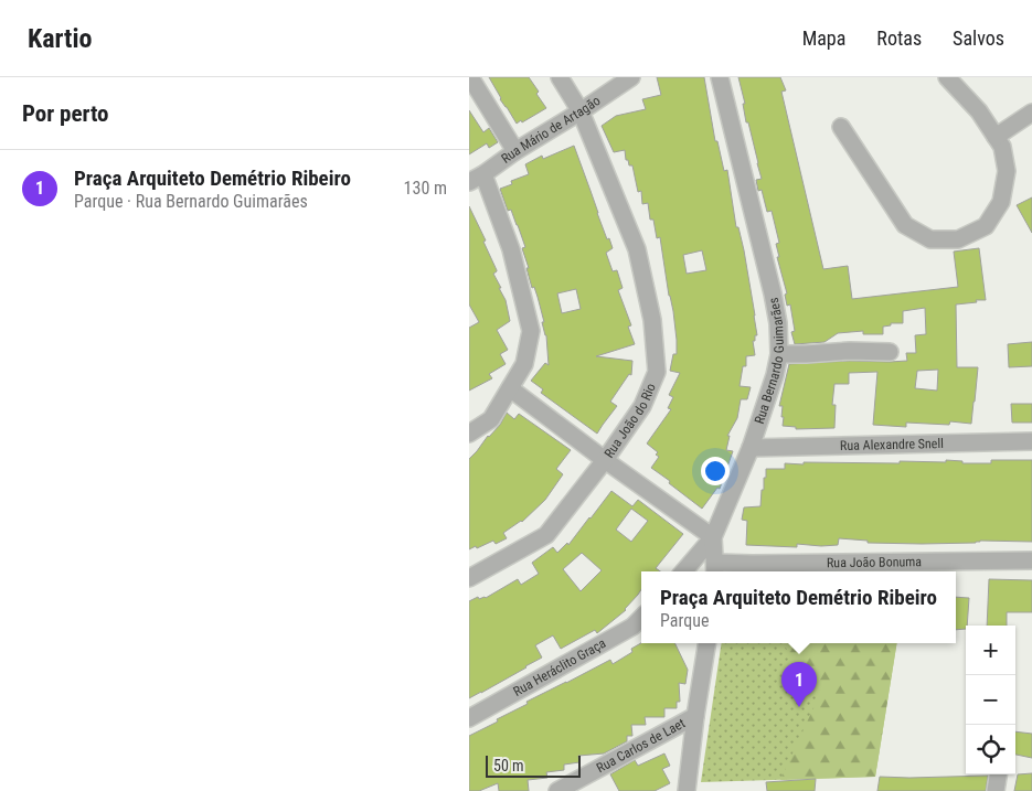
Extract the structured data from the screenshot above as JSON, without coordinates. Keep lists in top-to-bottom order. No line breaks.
{"streets":{"street":["Rua Mário de Artagão","Rua Bernardo Guimarães","Rua João do Rio","Rua Alexandre Snell","Rua João Bonuma","Rua Heráclito Graça","Rua Carlos de Laet"]},"crossings":[["Rua Mário de Artagão","Rua João do Rio"],["Rua Bernardo Guimarães","Rua Alexandre Snell"],["Rua Bernardo Guimarães","Rua João Bonuma"]],"scale_bar":"50 m","page":{"header":"Kartio","nav":["Mapa","Rotas","Salvos"],"heading":"Por perto","list":[{"mark":"1","name":"Praça Arquiteto Demétrio Ribeiro","note":"Parque · Rua Bernardo Guimarães","value":"130 m"}],"popup":["Praça Arquiteto Demétrio Ribeiro","Parque"],"map_buttons":["+","−"],"pins":"1","scale":"50 m"}}
